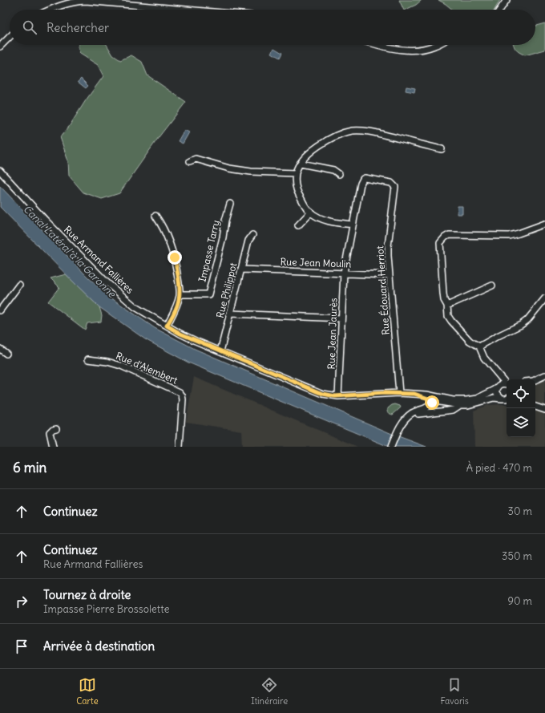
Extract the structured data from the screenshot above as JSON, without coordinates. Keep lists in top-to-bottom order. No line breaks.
{"streets":{"street":["Impasse Tarry","Rue Armand Fallières","Rue Jean Moulin","Rue Philippot","Rue Édouard Herriot","Rue Jean Jaurès","Rue d'Alembert"]},"crossings":[["Rue Armand Fallières","Rue Philippot"],["Rue Armand Fallières","Rue Édouard Herriot"],["Rue Armand Fallières","Rue Jean Jaurès"],["Rue Jean Moulin","Rue Philippot"],["Rue Jean Moulin","Rue Édouard Herriot"],["Rue Jean Moulin","Rue Jean Jaurès"],["Rue Édouard Herriot","Rue Jean Jaurès"]],"water":["Canal Latéral à la Garonne"],"page":{"search":"Rechercher","heading":["6 min","À pied · 470 m"],"list":[["Continuez","30 m"],["Continuez","Rue Armand Fallières","350 m"],["Tournez à droite","Impasse Pierre Brossolette","90 m"],"Arrivée à destination"],"nav":["Carte","Itinéraire","Favoris"]}}
